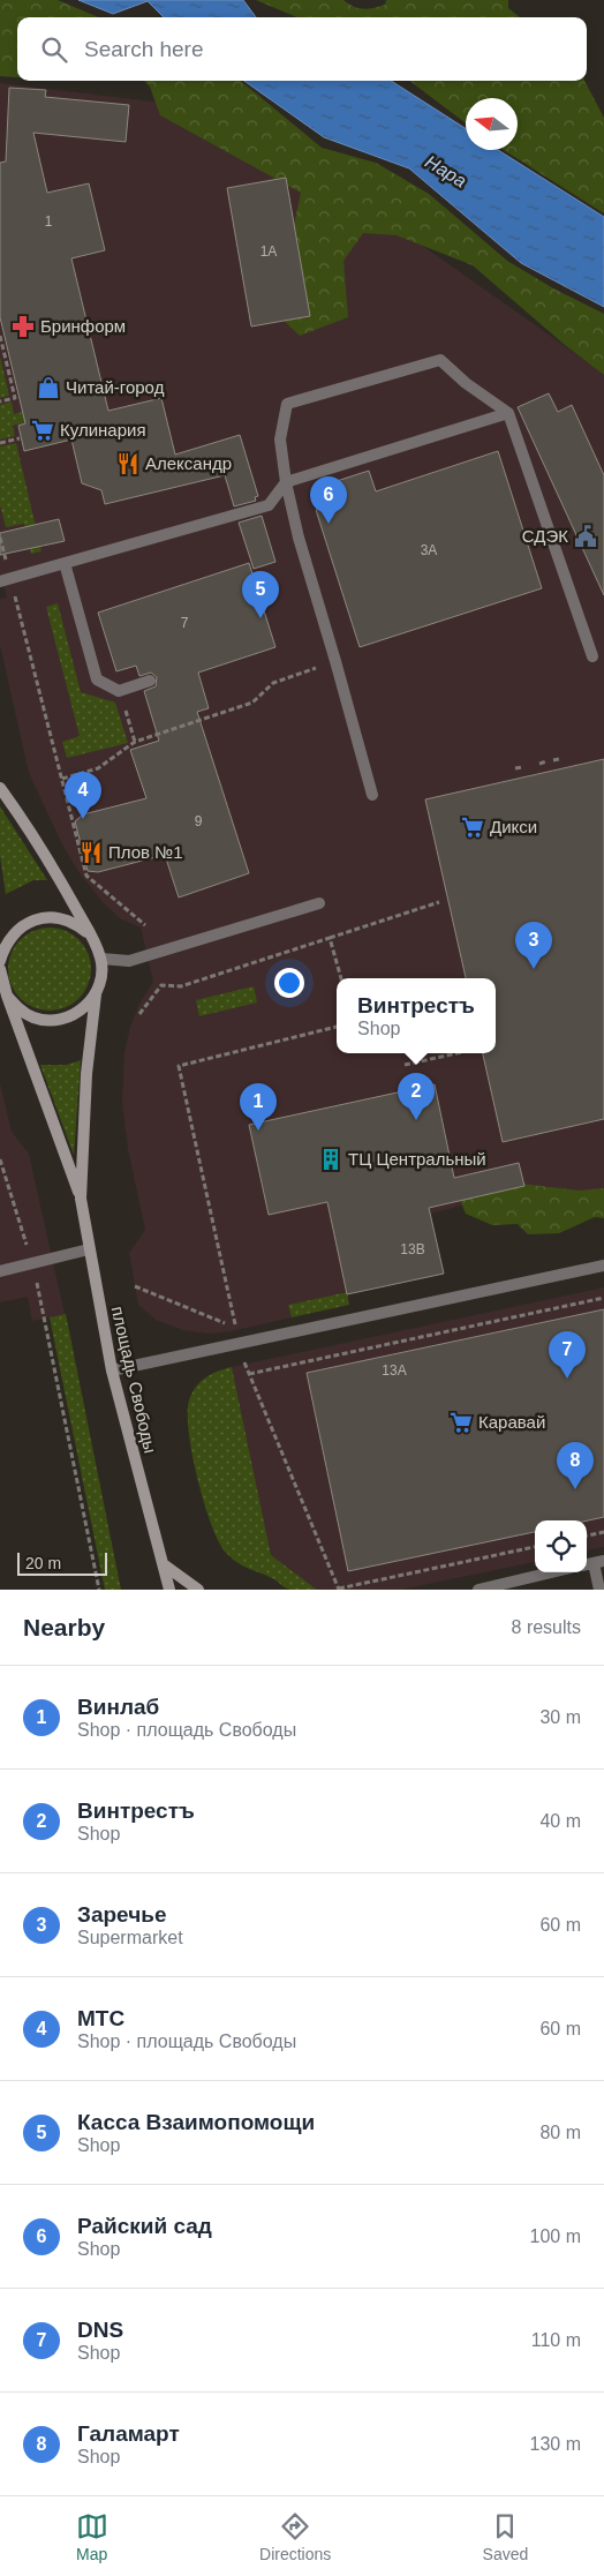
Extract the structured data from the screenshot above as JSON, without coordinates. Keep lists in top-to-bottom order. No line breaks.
{"streets":{"main road":["площадь Свободы"]},"water":["Нара"],"places":{"pharmacy":["Бринформ"],"shop":["Читай-город"],"supermarket":["Кулинария","Дикси","Каравай"],"restaurant":["Александр","Плов №1"],"public building":["СДЭК"],"building":["ТЦ Центральный"]},"house_numbers":["1","1А","3А","7","9","13В","13А"],"scale_bar":"20 m","north":"left","page":{"search":"Search here","pins":["6","5","4","3","2","1","7","8"],"popup":["Винтрестъ","Shop"],"scale":"20 m","heading":["Nearby","8 results"],"list":[{"mark":"1","name":"Винлаб","note":"Shop · площадь Свободы","value":"30 m"},{"mark":"2","name":"Винтрестъ","note":"Shop","value":"40 m"},{"mark":"3","name":"Заречье","note":"Supermarket","value":"60 m"},{"mark":"4","name":"МТС","note":"Shop · площадь Свободы","value":"60 m"},{"mark":"5","name":"Касса Взаимопомощи","note":"Shop","value":"80 m"},{"mark":"6","name":"Райский сад","note":"Shop","value":"100 m"},{"mark":"7","name":"DNS","note":"Shop","value":"110 m"},{"mark":"8","name":"Галамарт","note":"Shop","value":"130 m"}],"nav":["Map","Directions","Saved"]}}
